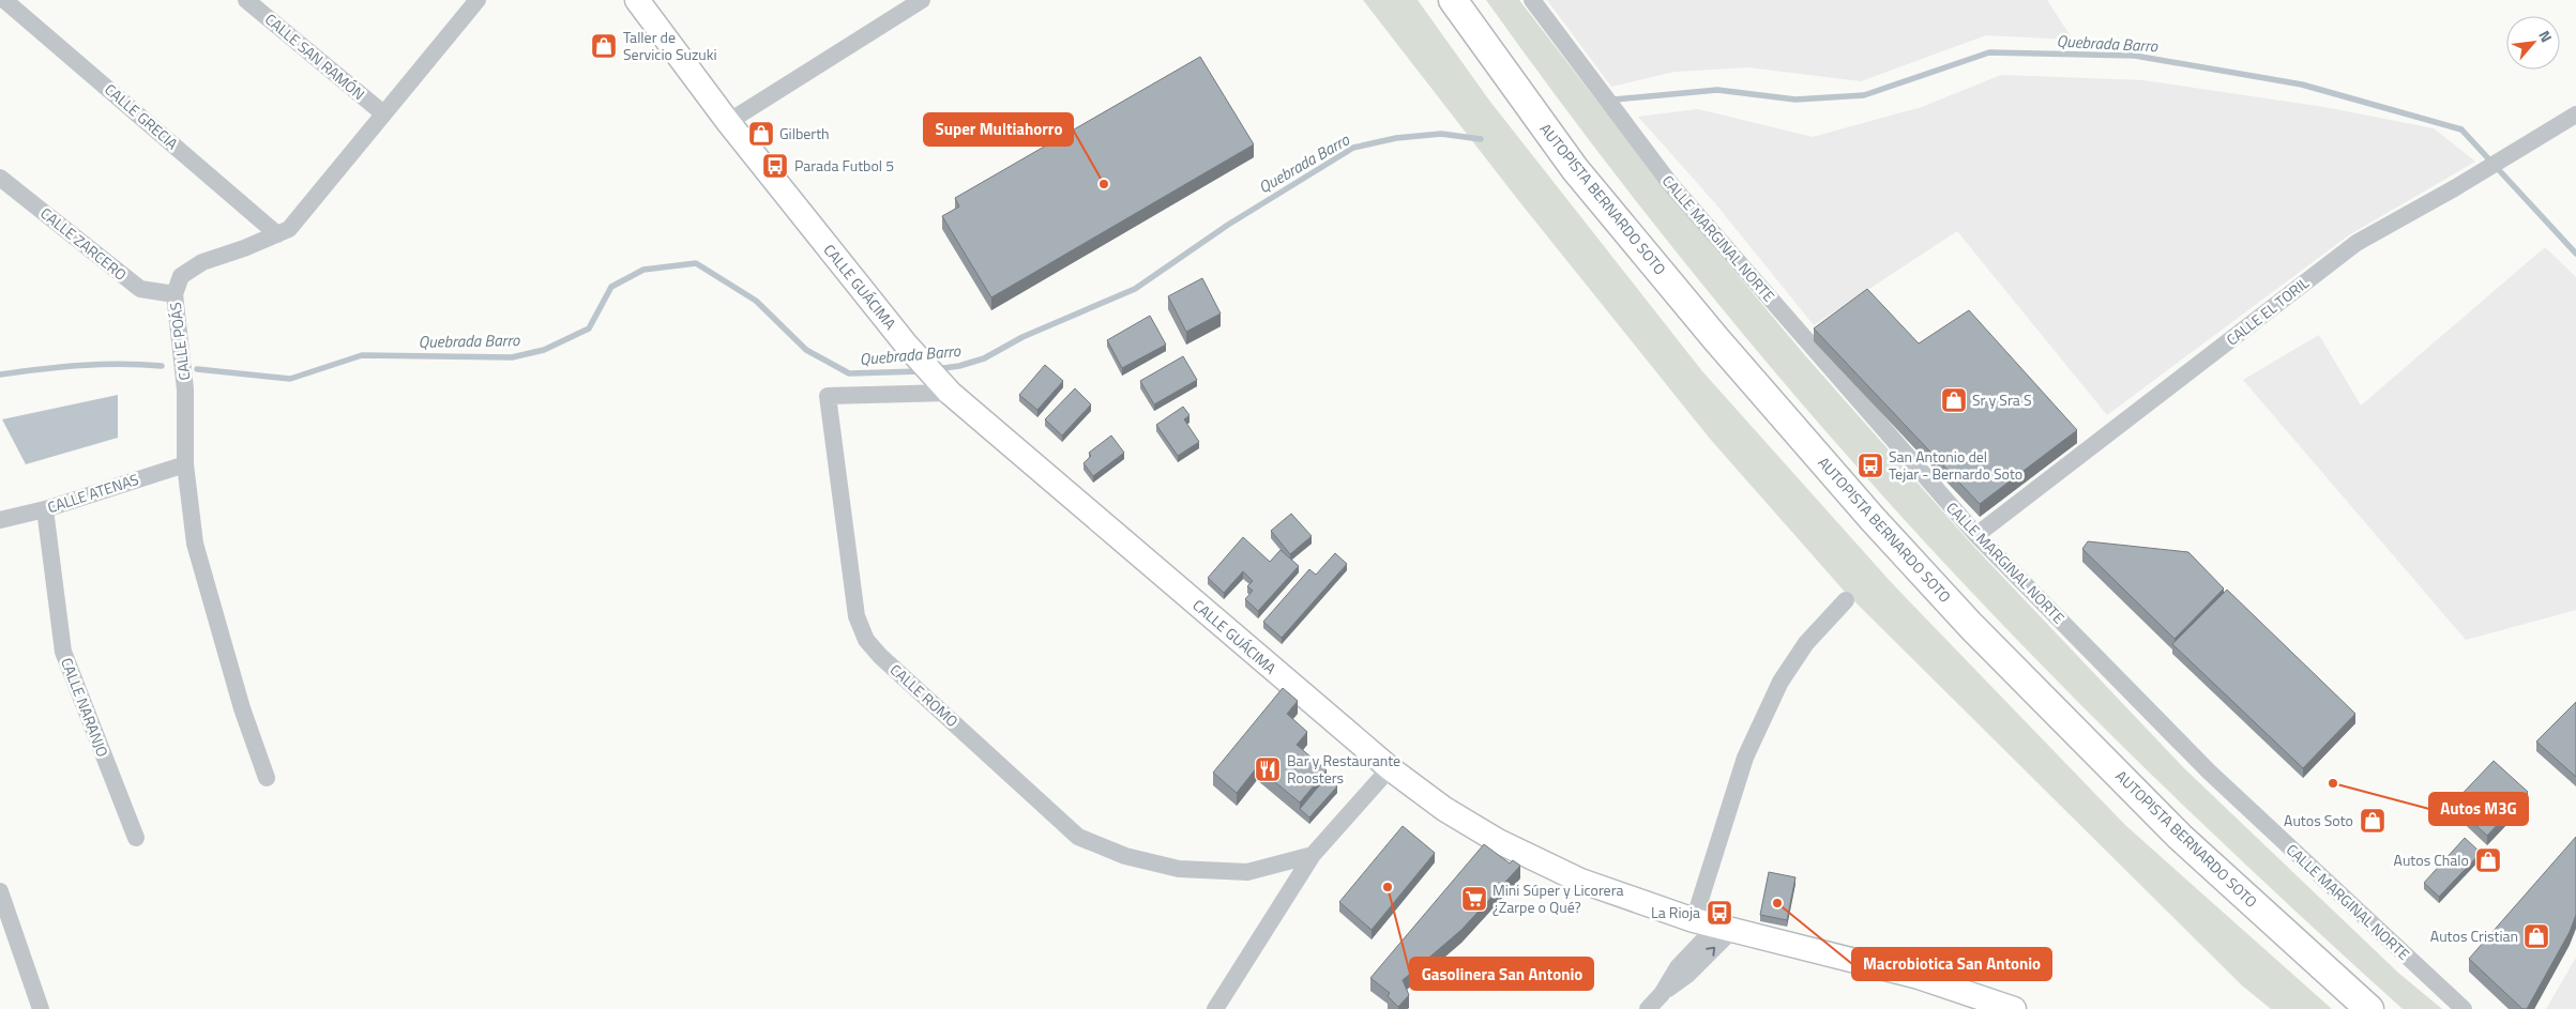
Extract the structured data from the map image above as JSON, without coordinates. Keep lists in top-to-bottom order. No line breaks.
{"streets":{"highway":["AUTOPISTA BERNARDO SOTO"],"main road":["CALLE GUÁCIMA"],"street":["CALLE SAN RAMÓN","CALLE GRECIA","CALLE MARGINAL NORTE","CALLE ZARCERO","CALLE EL TORIL","CALLE POÁS","CALLE ATENAS","CALLE ROMO","CALLE NARANJO"]},"crossings":[["CALLE SAN RAMÓN","CALLE POÁS"],["CALLE GRECIA","CALLE POÁS"],["CALLE MARGINAL NORTE","CALLE EL TORIL"],["CALLE ZARCERO","CALLE POÁS"],["CALLE GUÁCIMA","CALLE ROMO"],["CALLE POÁS","CALLE ATENAS"],["CALLE ATENAS","CALLE NARANJO"]],"water":["Quebrada Barro"],"places":{"shop":["Taller de Servicio Suzuki","Gilberth","Sr y Sra S","Autos Soto","Autos Chalo","Autos Cristian"],"bus stop":["Parada Futbol 5","San Antonio del Tejar - Bernardo Soto","La Rioja"],"other":["Super Multiahorro","Autos M3G","Gasolinera San Antonio","Macrobiotica San Antonio"],"restaurant":["Bar y Restaurante Roosters"],"supermarket":["Mini Súper y Licorera ¿Zarpe o Qué?"]},"north":"top right"}
